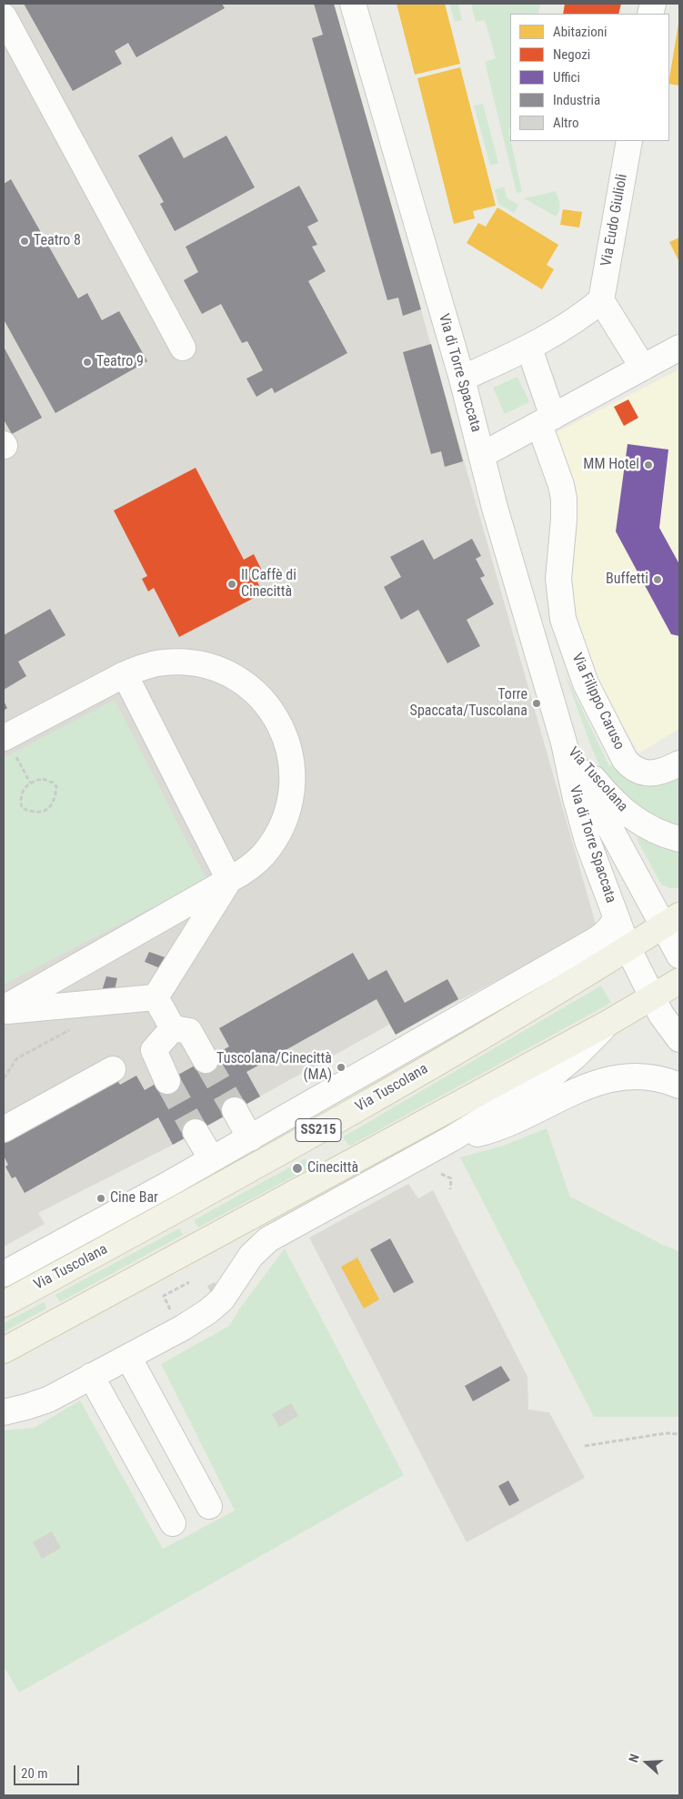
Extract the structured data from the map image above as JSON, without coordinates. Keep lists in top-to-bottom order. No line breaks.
{"streets":{"main road":["Via Tuscolana","SS215"],"street":["Via Eudo Giulioli","Via di Torre Spaccata","Via Filippo Caruso"]},"crossings":[["Via di Torre Spaccata","Via Tuscolana"]],"places":["Teatro 8","Teatro 9","MM Hotel","Buffetti","Il Caffè di Cinecittà","Torre Spaccata/Tuscolana","Tuscolana/Cinecittà (MA)","Cinecittà","Cine Bar"],"legend":["Abitazioni","Negozi","Uffici","Industria","Altro"],"scale_bar":"20 m","north":"left"}
